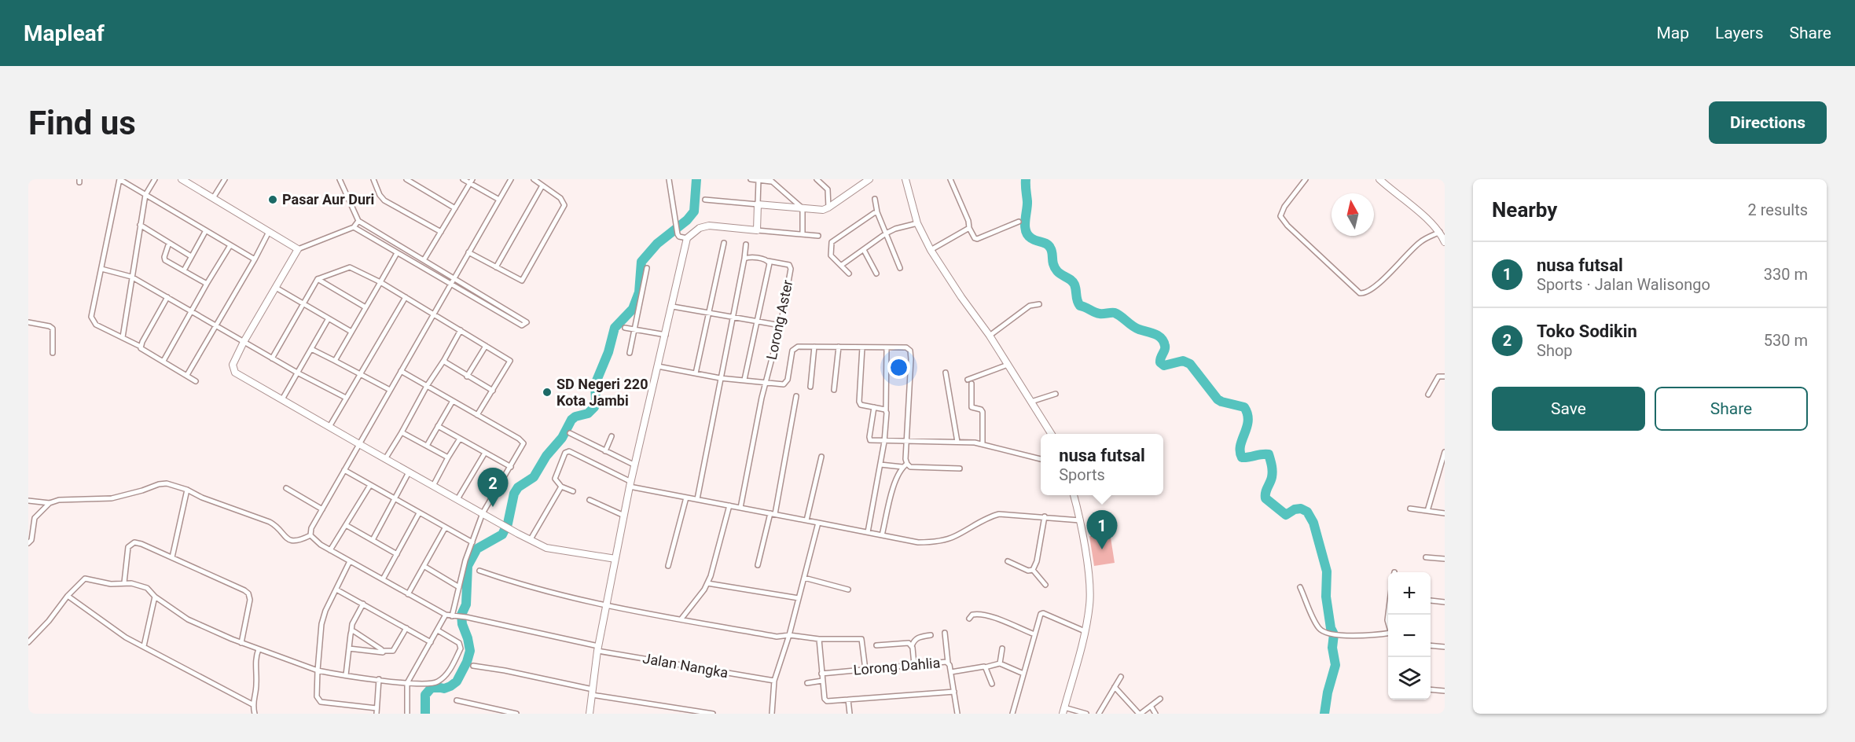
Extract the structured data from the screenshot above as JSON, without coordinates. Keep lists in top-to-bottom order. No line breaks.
{"streets":{"street":["Lorong Aster","Jalan Nangka","Lorong Dahlia"]},"places":["Pasar Aur Duri","SD Negeri 220 Kota Jambi"],"north":"top","page":{"header":"Mapleaf","nav":["Map","Layers","Share"],"buttons":["Directions",["Save","Share"]],"title":"Find us","heading":["Nearby","2 results"],"list":[{"mark":"1","name":"nusa futsal","note":"Sports · Jalan Walisongo","value":"330 m"},{"mark":"2","name":"Toko Sodikin","note":"Shop","value":"530 m"}],"popup":["nusa futsal","Sports"],"pins":["2","1"],"map_buttons":["+","−"]}}
